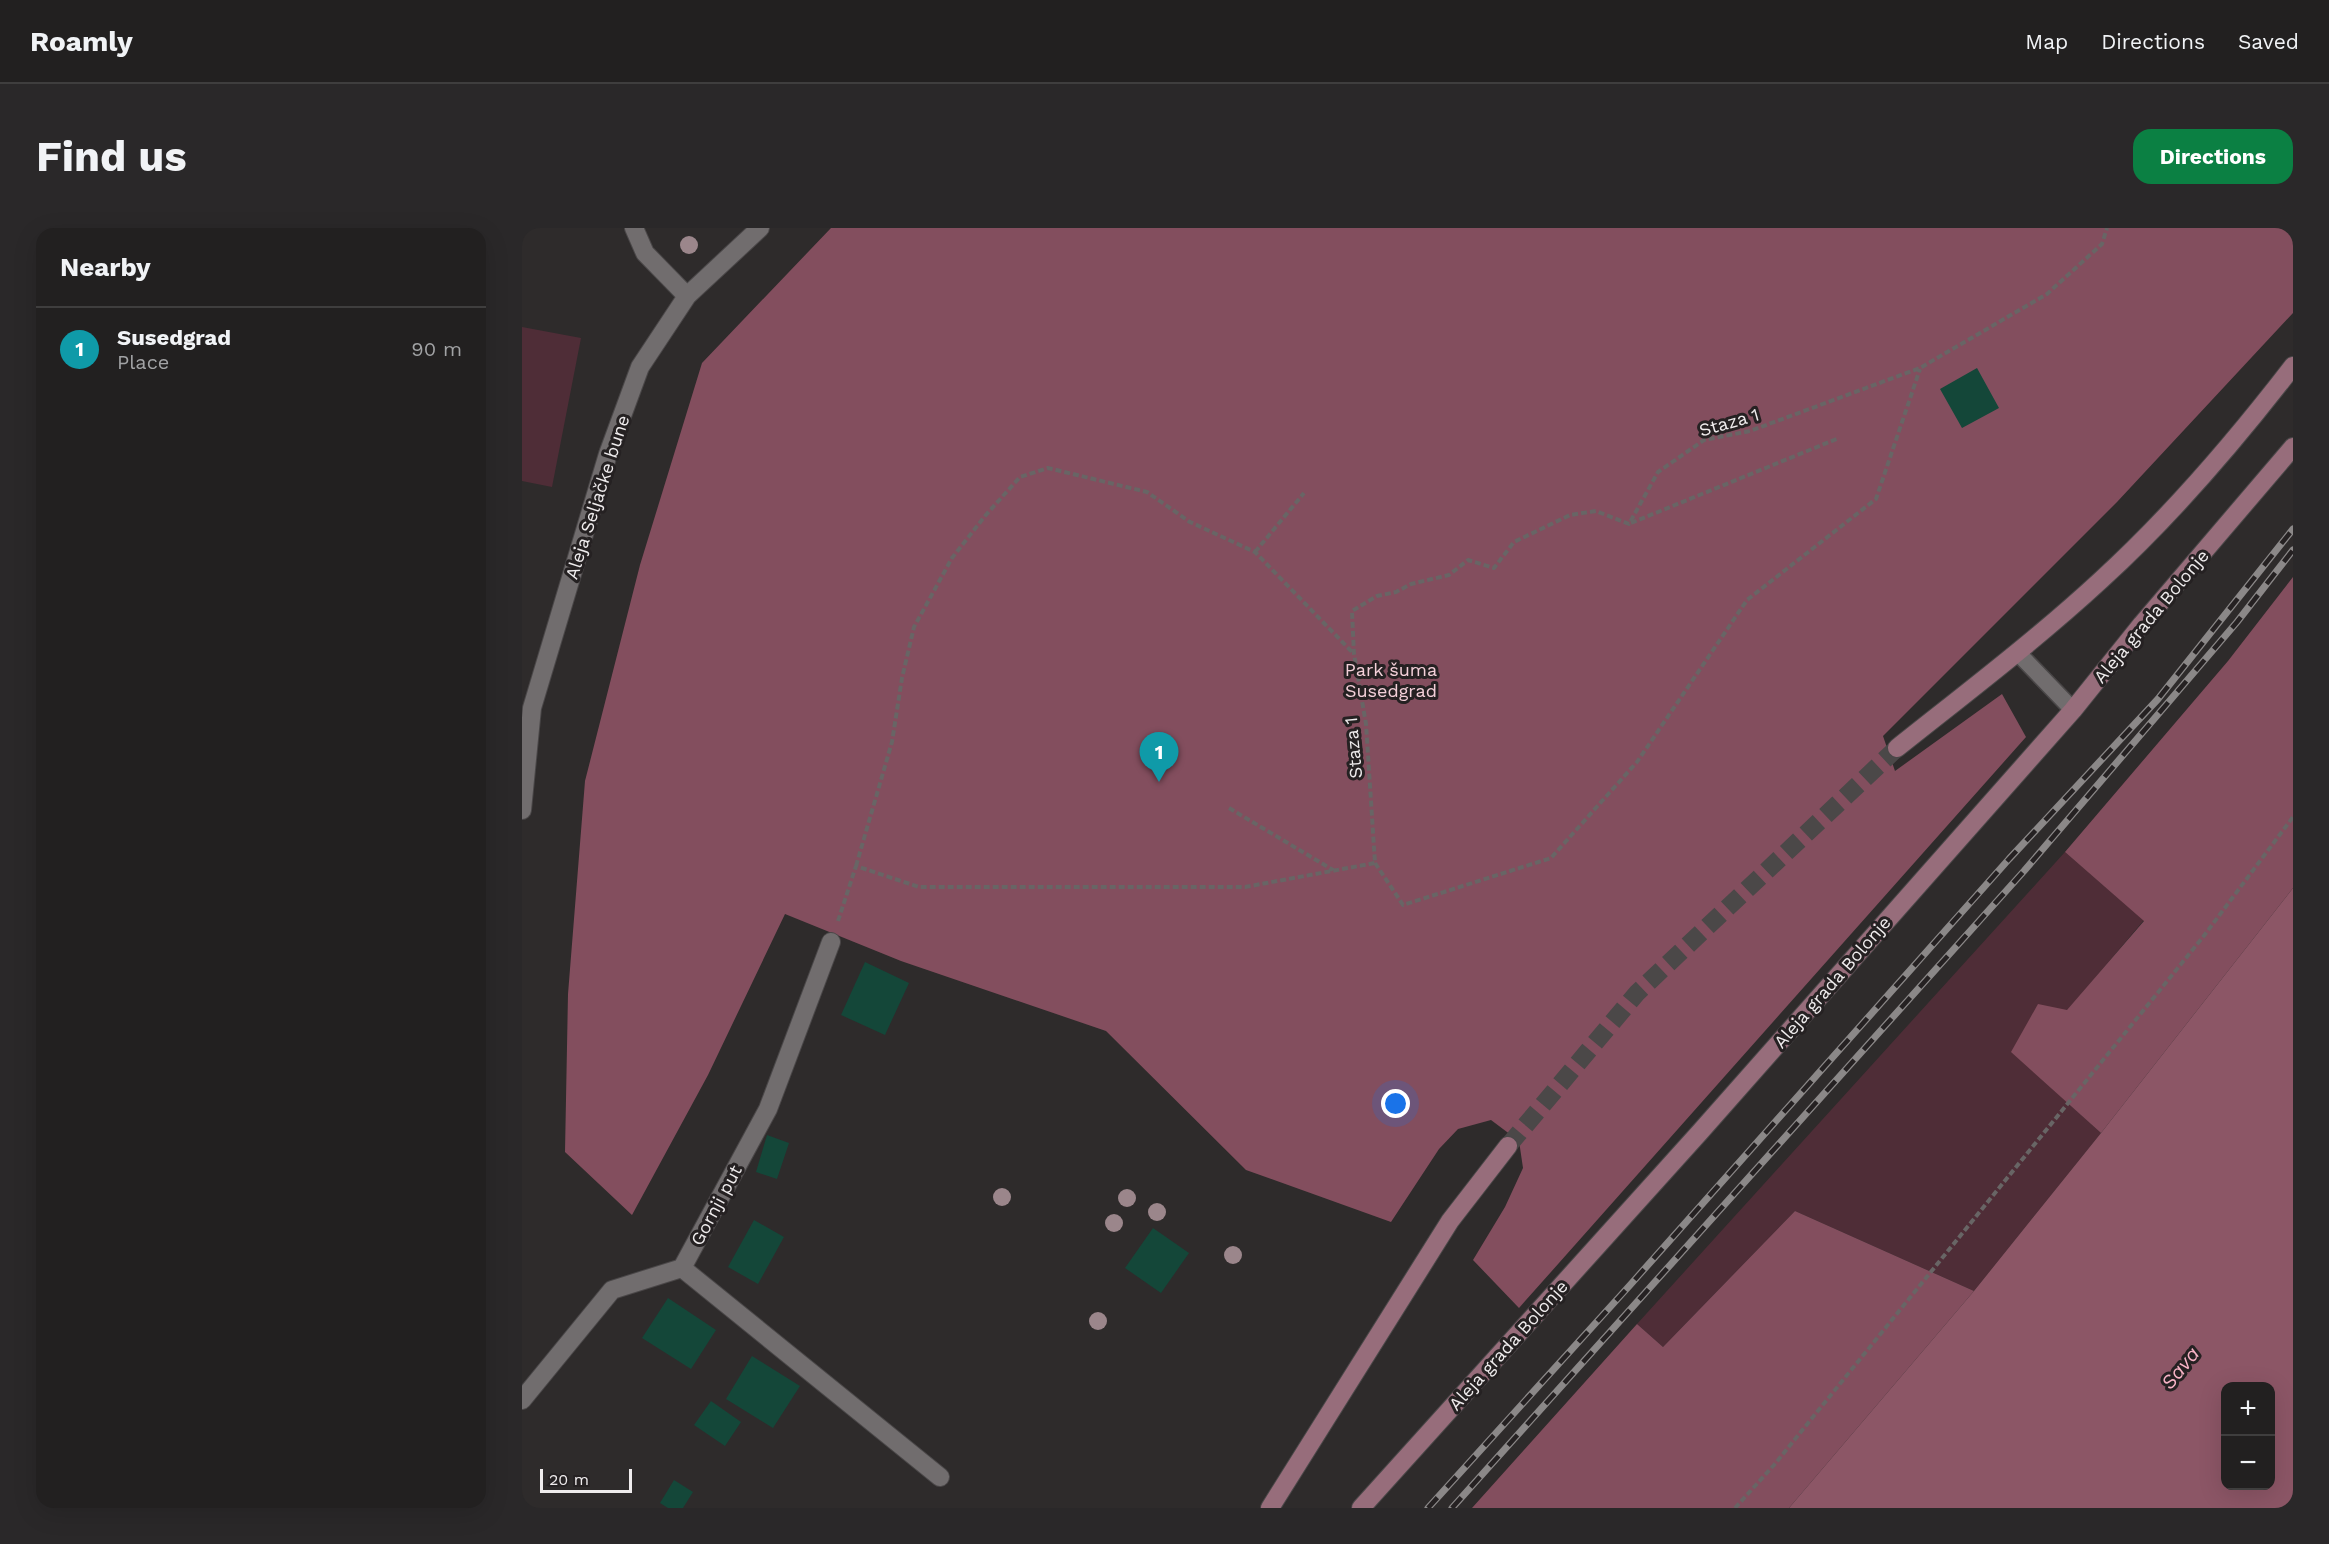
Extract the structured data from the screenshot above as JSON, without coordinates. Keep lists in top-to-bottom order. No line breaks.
{"streets":{"main road":["Aleja grada Bolonje"],"street":["Aleja Seljačke bune","Gornji put"],"path":["Staza 1"]},"water":["Sava"],"parks":["Park šuma Susedgrad"],"scale_bar":"20 m","page":{"header":"Roamly","nav":["Map","Directions","Saved"],"buttons":"Directions","title":"Find us","heading":"Nearby","list":[{"mark":"1","name":"Susedgrad","note":"Place","value":"90 m"}],"pins":"1","map_buttons":["+","−"],"scale":"20 m"}}
